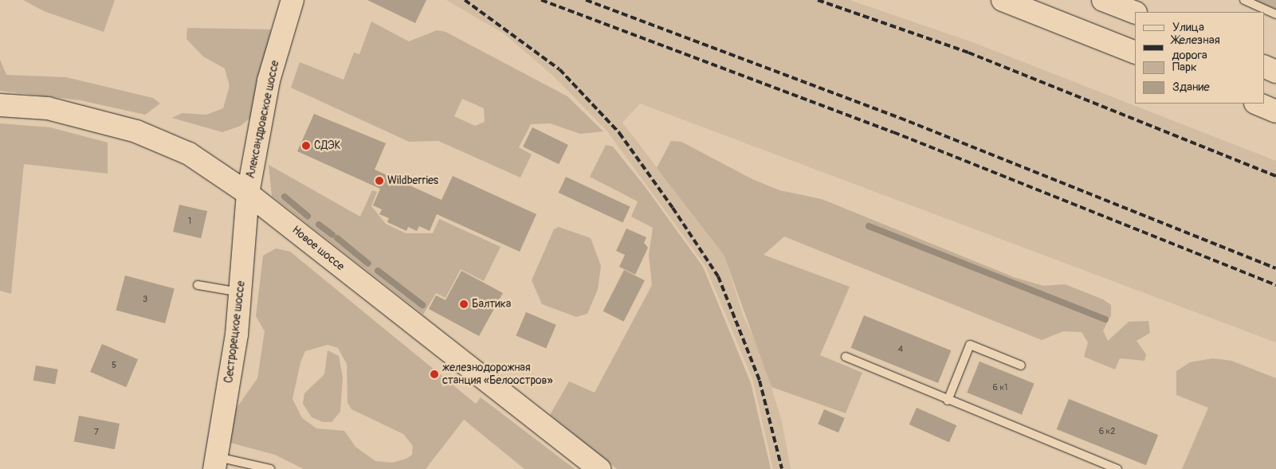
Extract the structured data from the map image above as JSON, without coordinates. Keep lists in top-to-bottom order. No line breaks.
{"streets":{"main road":["Александровское шоссе","Новое шоссе","Сестрорецкое шоссе"]},"crossings":[["Александровское шоссе","Новое шоссе"],["Александровское шоссе","Сестрорецкое шоссе"],["Новое шоссе","Сестрорецкое шоссе"]],"places":["СДЭК","Wildberries","Балтика","железнодорожная станция «Белоостров»"],"house_numbers":["1","3","4","5","6 к1","6 к2","7"],"legend":["Улица","Железная дорога","Парк","Здание"]}
